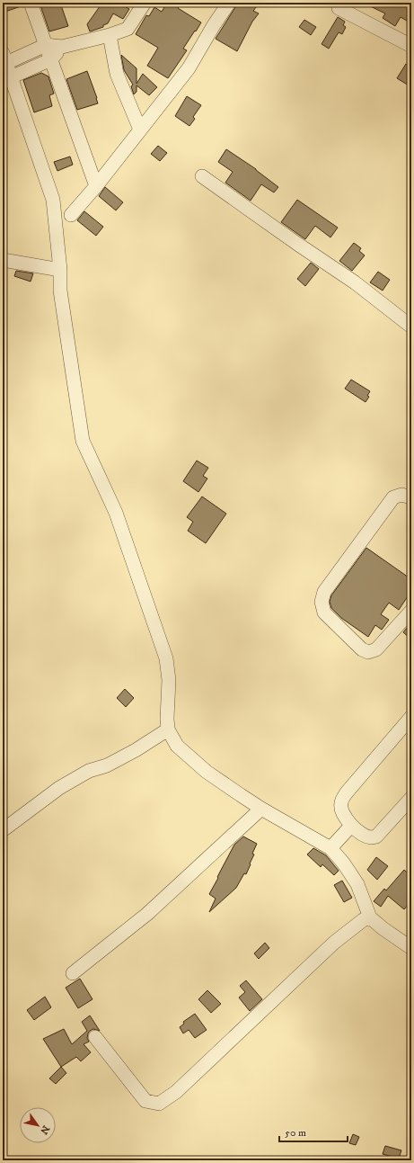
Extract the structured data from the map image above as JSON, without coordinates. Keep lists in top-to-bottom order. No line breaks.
{"scale_bar":"50 m","north":"bottom right"}
